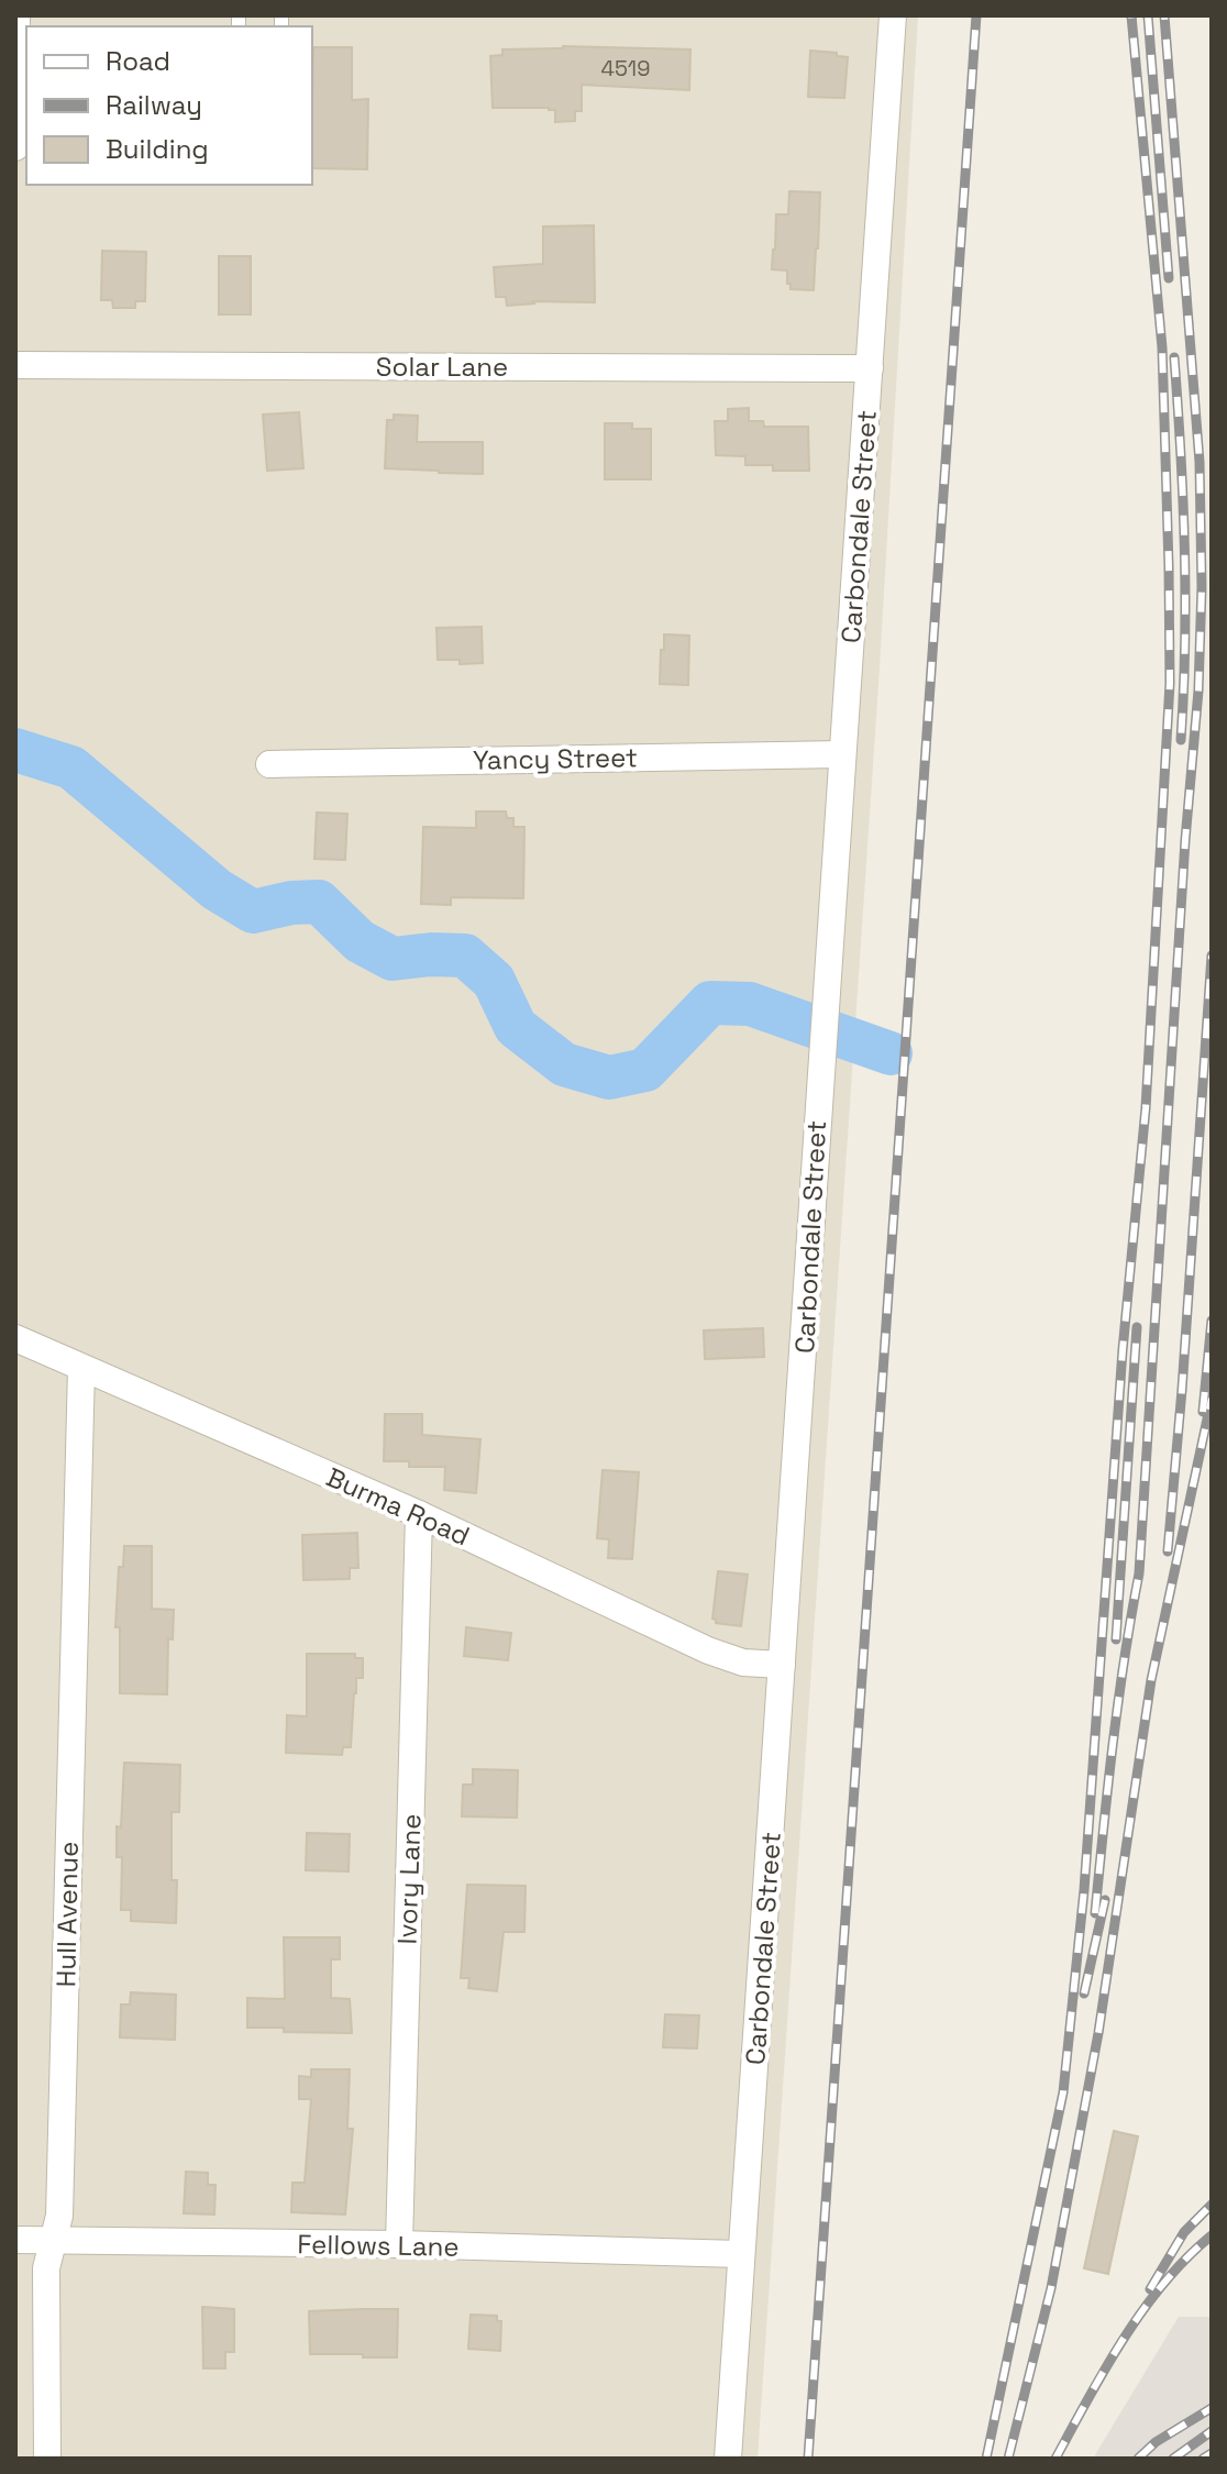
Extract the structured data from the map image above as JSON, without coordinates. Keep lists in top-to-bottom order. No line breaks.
{"streets":{"street":["Solar Lane","Carbondale Street","Yancy Street","Burma Road","Ivory Lane","Hull Avenue","Fellows Lane"]},"crossings":[["Solar Lane","Carbondale Street"],["Carbondale Street","Yancy Street"],["Carbondale Street","Burma Road"],["Carbondale Street","Fellows Lane"],["Burma Road","Ivory Lane"],["Burma Road","Hull Avenue"],["Ivory Lane","Fellows Lane"],["Hull Avenue","Fellows Lane"]],"house_numbers":["4519"],"legend":["Road","Railway","Building"]}
